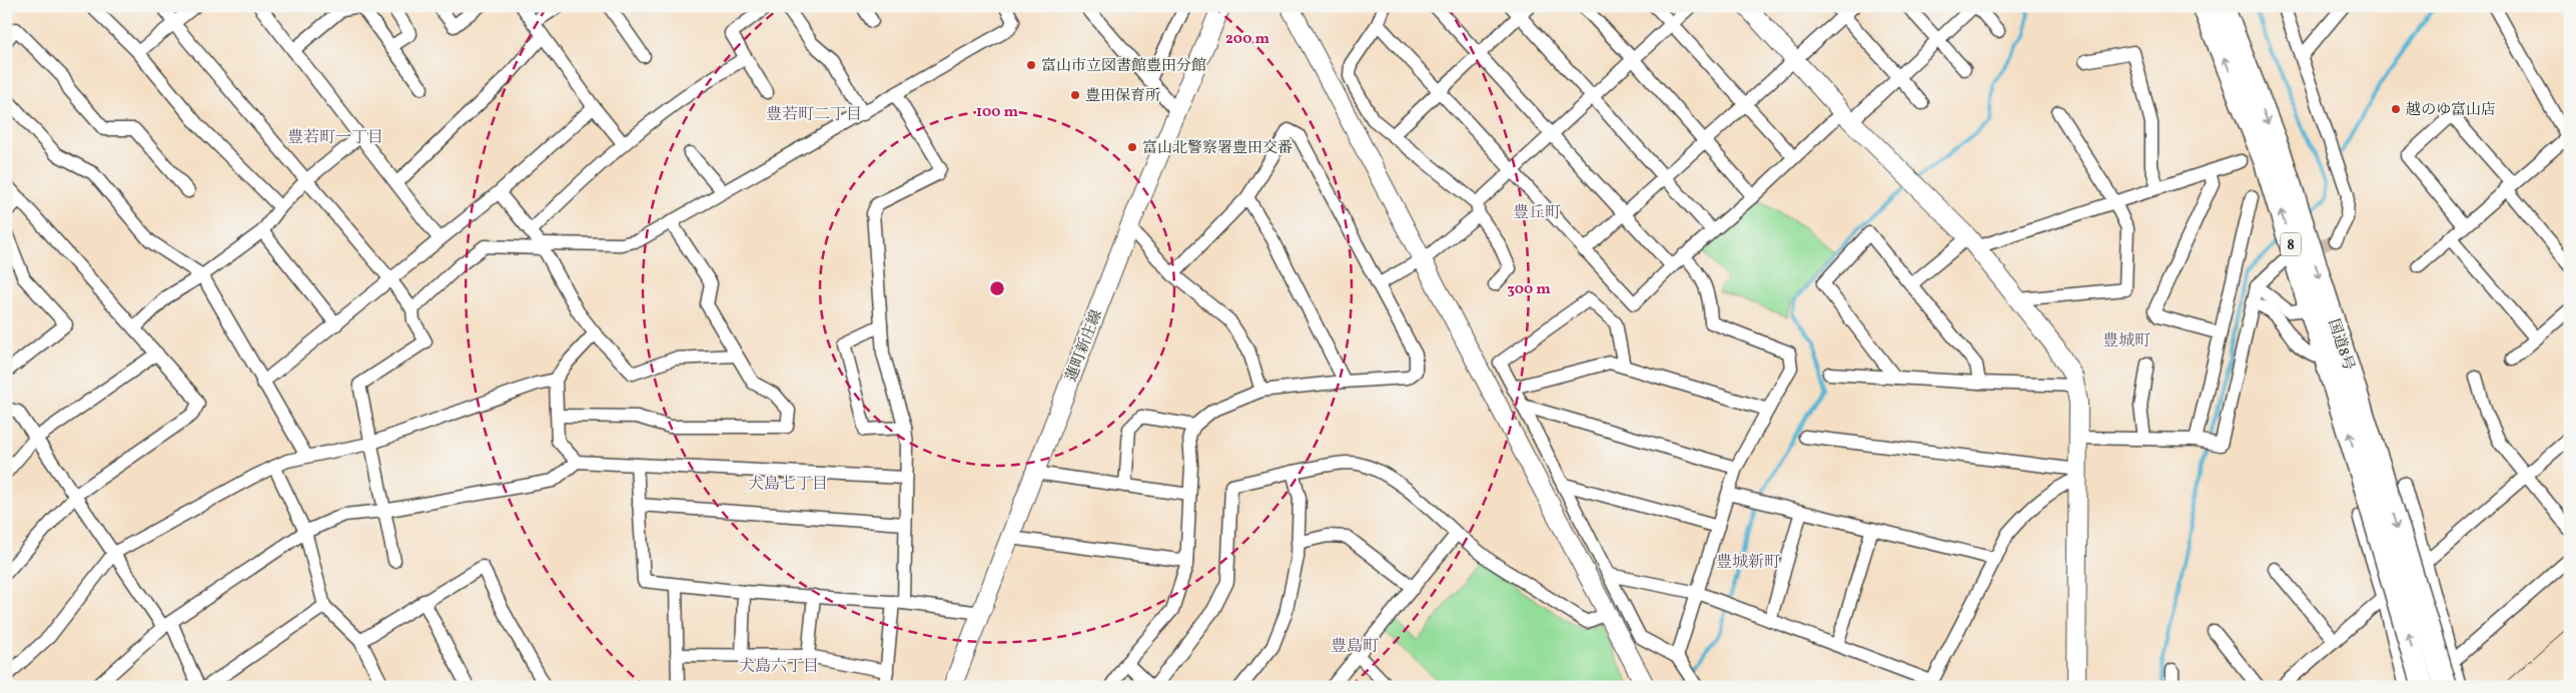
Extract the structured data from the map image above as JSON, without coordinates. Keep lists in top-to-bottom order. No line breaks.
{"streets":{"highway":["8","国道8号"],"street":["蓮町新庄線"]},"districts":["豊若町二丁目","豊若町一丁目","豊丘町","豊城町","犬島七丁目","豊城新町","豊島町","犬島六丁目"],"places":["富山市立図書館豊田分館","豊田保育所","越のゆ富山店","富山北警察署豊田交番"],"rings":["200 m","100 m","300 m"]}
